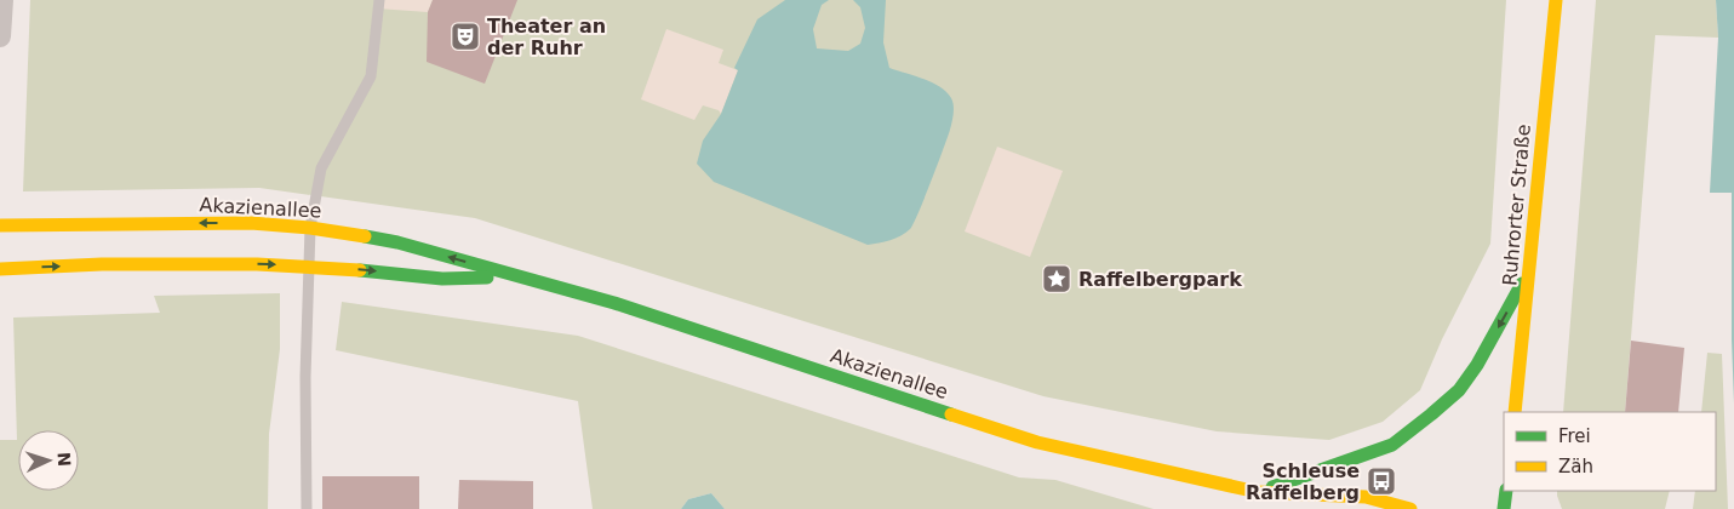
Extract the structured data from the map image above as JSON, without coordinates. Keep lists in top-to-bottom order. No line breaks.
{"streets":{"main road":["Ruhrorter Straße","Akazienallee"]},"places":{"theatre":["Theater an der Ruhr"],"place":["Raffelbergpark"],"bus stop":["Schleuse Raffelberg"]},"legend":["Frei","Zäh"],"north":"right"}
